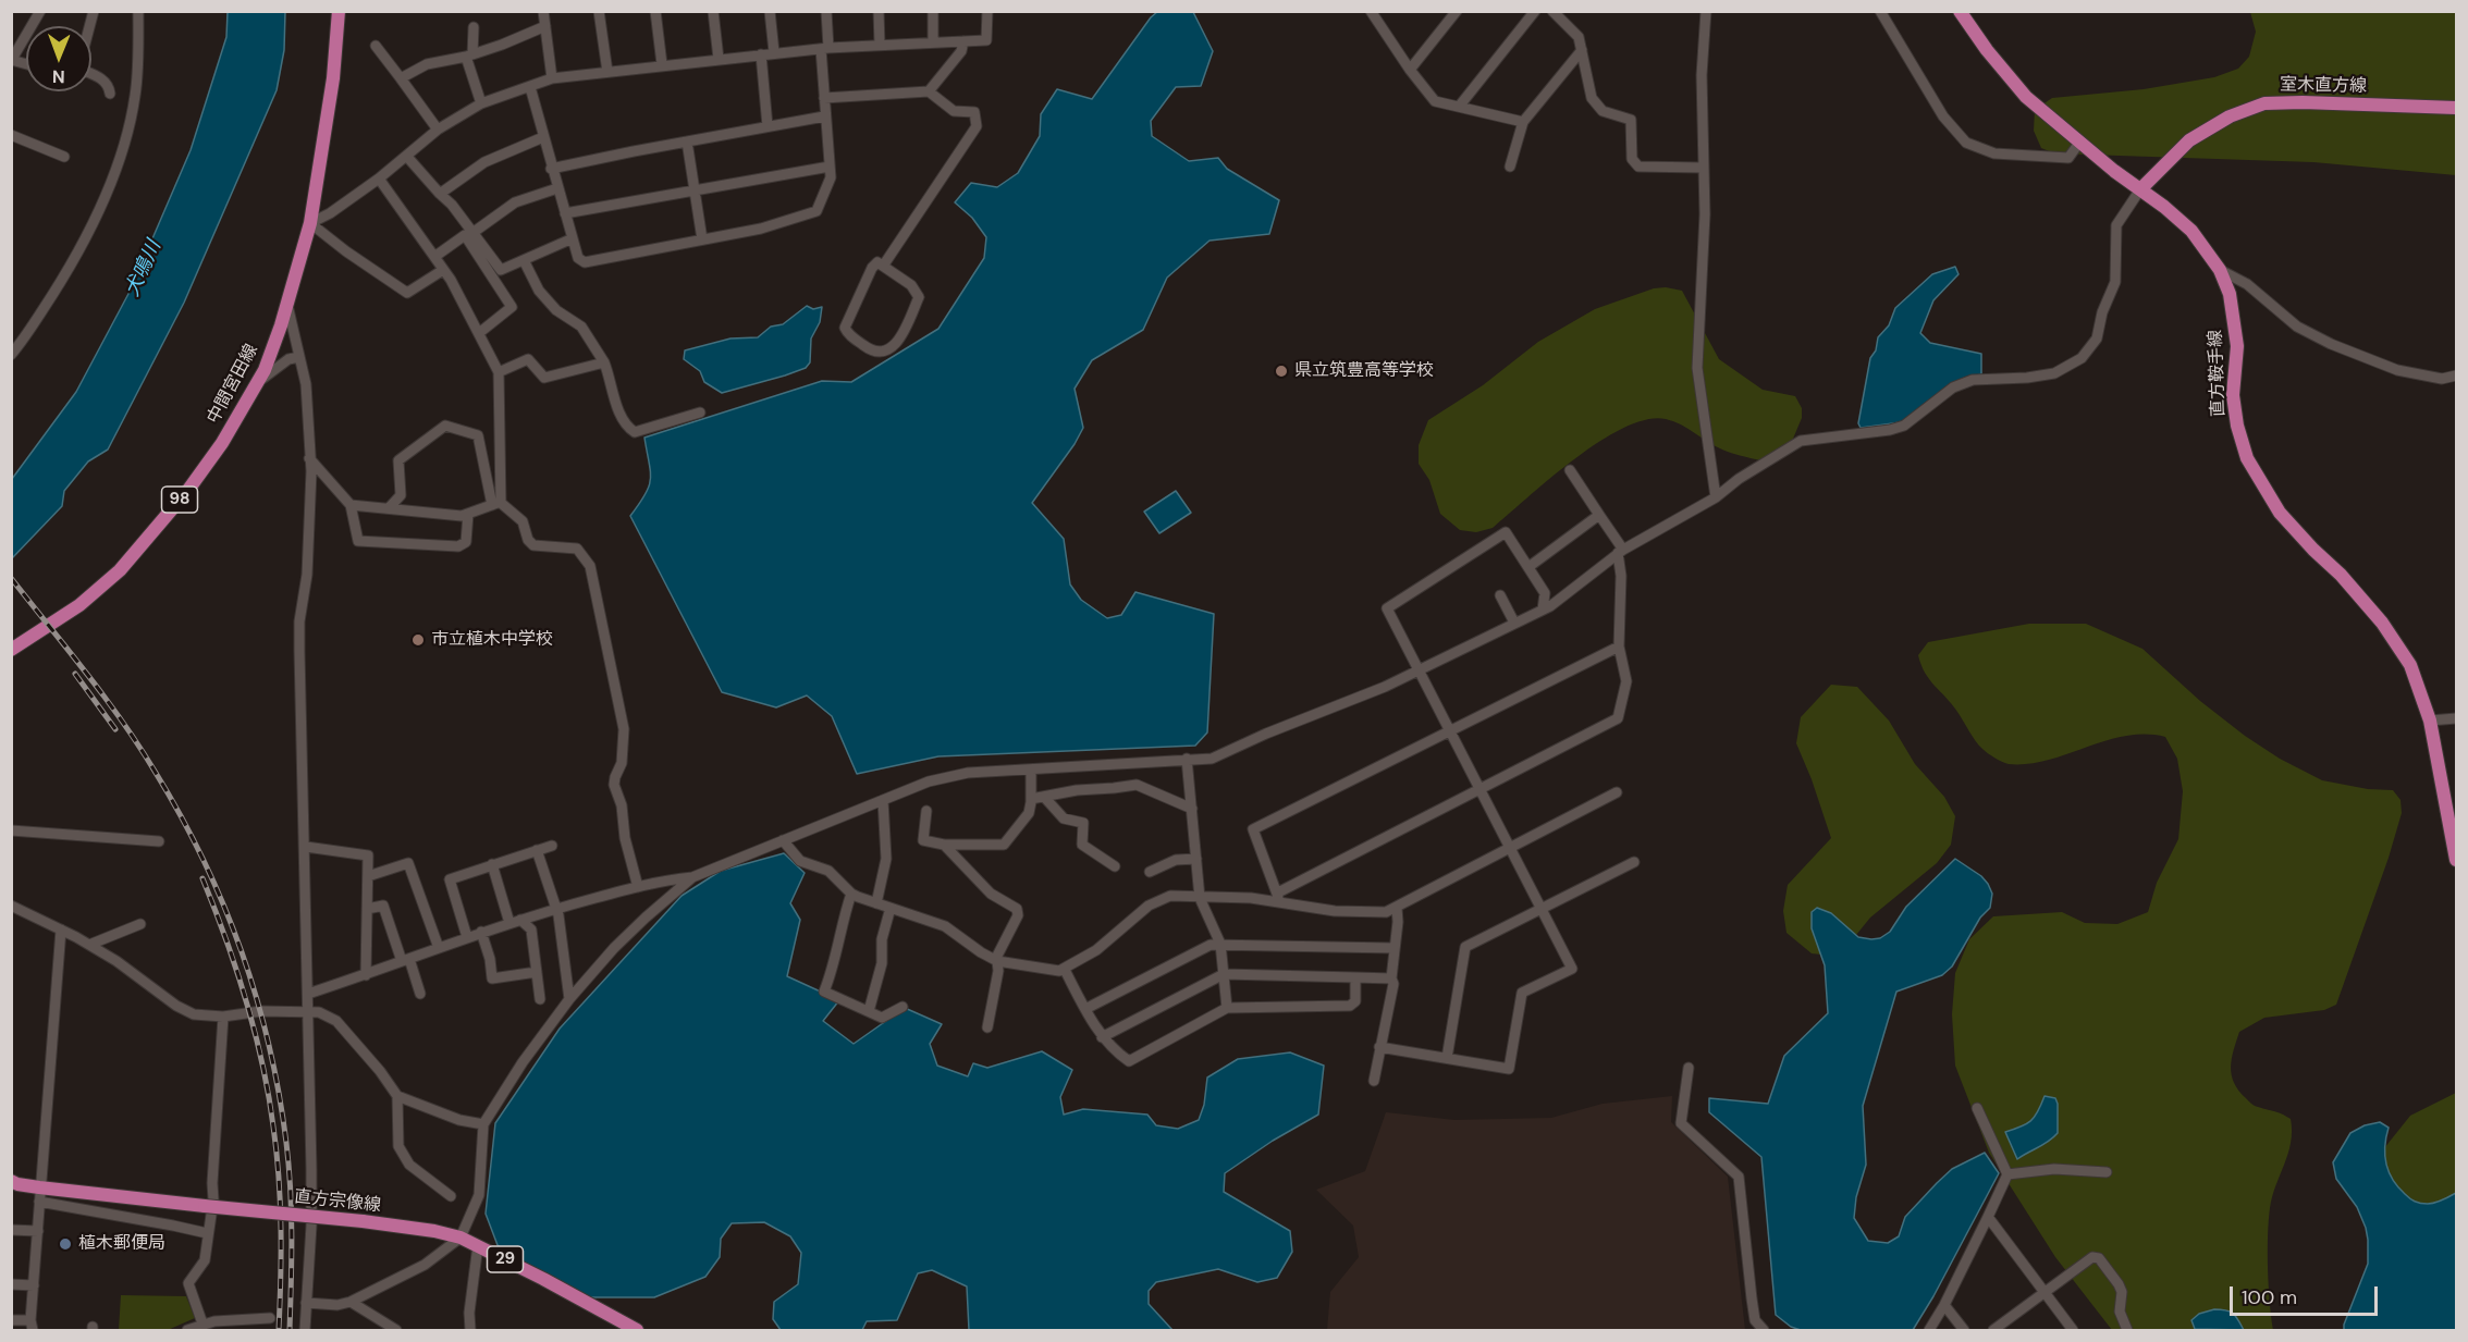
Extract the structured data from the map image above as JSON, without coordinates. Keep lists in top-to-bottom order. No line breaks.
{"streets":{"main road":["室木直方線","直方鞍手線","中間宮田線","98","直方宗像線","29"]},"crossings":[["室木直方線","直方鞍手線"]],"water":["犬鳴川"],"places":["県立筑豊高等学校","市立植木中学校","植木郵便局"],"scale_bar":"100 m","north":"bottom"}
